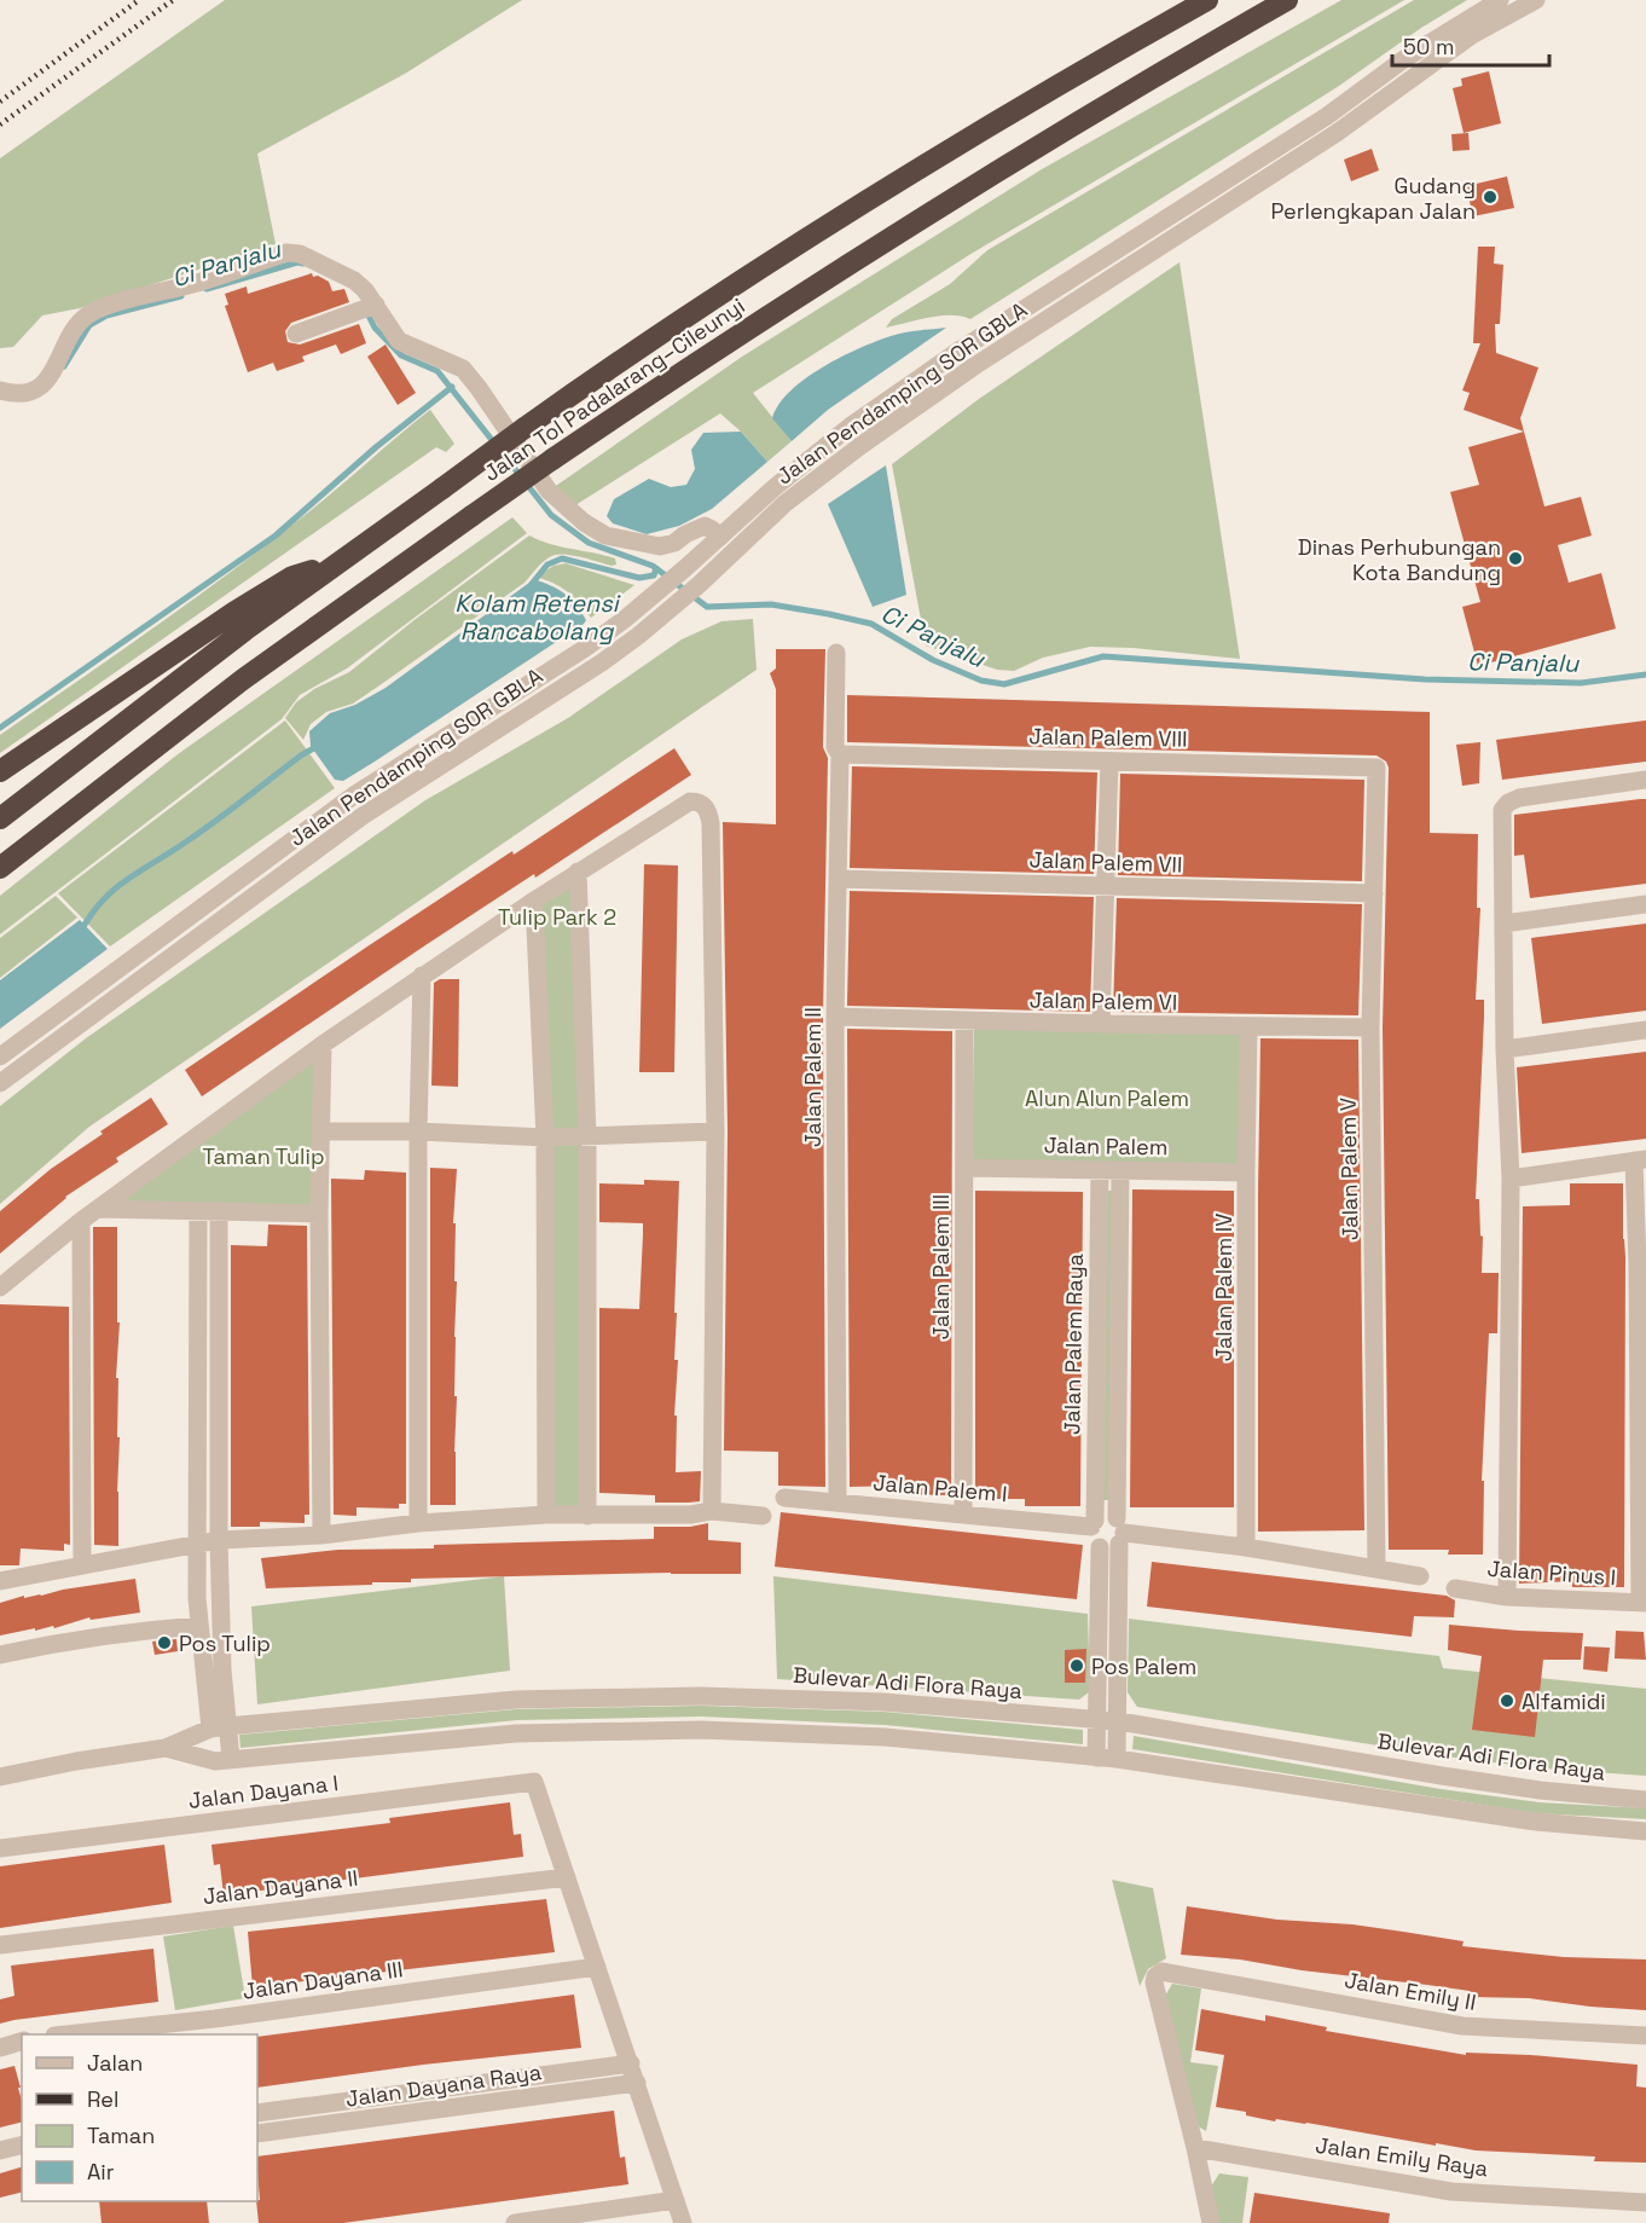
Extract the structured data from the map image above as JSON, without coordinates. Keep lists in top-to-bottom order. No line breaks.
{"streets":{"highway":["Jalan Tol Padalarang–Cileunyi"],"street":["Jalan Pendamping SOR GBLA","Jalan Palem VIII","Jalan Palem VII","Jalan Palem VI","Jalan Palem II","Jalan Palem","Jalan Palem V","Jalan Palem III","Jalan Palem IV","Jalan Palem Raya","Jalan Palem I","Jalan Pinus I","Bulevar Adi Flora Raya","Jalan Dayana I","Jalan Dayana II","Jalan Dayana III","Jalan Emily II","Jalan Dayana Raya","Jalan Emily Raya"]},"crossings":[["Jalan Palem VIII","Jalan Palem II"],["Jalan Palem VIII","Jalan Palem V"],["Jalan Palem VII","Jalan Palem II"],["Jalan Palem VII","Jalan Palem V"],["Jalan Palem VI","Jalan Palem II"],["Jalan Palem VI","Jalan Palem V"],["Jalan Palem VI","Jalan Palem III"],["Jalan Palem VI","Jalan Palem IV"],["Jalan Palem II","Jalan Palem I"],["Jalan Palem","Jalan Palem III"],["Jalan Palem","Jalan Palem IV"],["Jalan Palem","Jalan Palem Raya"],["Jalan Palem III","Jalan Palem I"],["Jalan Palem Raya","Jalan Palem I"],["Jalan Palem Raya","Bulevar Adi Flora Raya"],["Jalan Dayana I","Jalan Dayana II"],["Jalan Emily II","Jalan Emily Raya"]],"water":["Ci Panjalu","Kolam Retensi Rancabolang"],"parks":["Tulip Park 2","Alun Alun Palem","Taman Tulip"],"places":["Gudang Perlengkapan Jalan","Dinas Perhubungan Kota Bandung","Pos Tulip","Pos Palem","Alfamidi"],"legend":["Jalan","Rel","Taman","Air"],"scale_bar":"50 m"}
